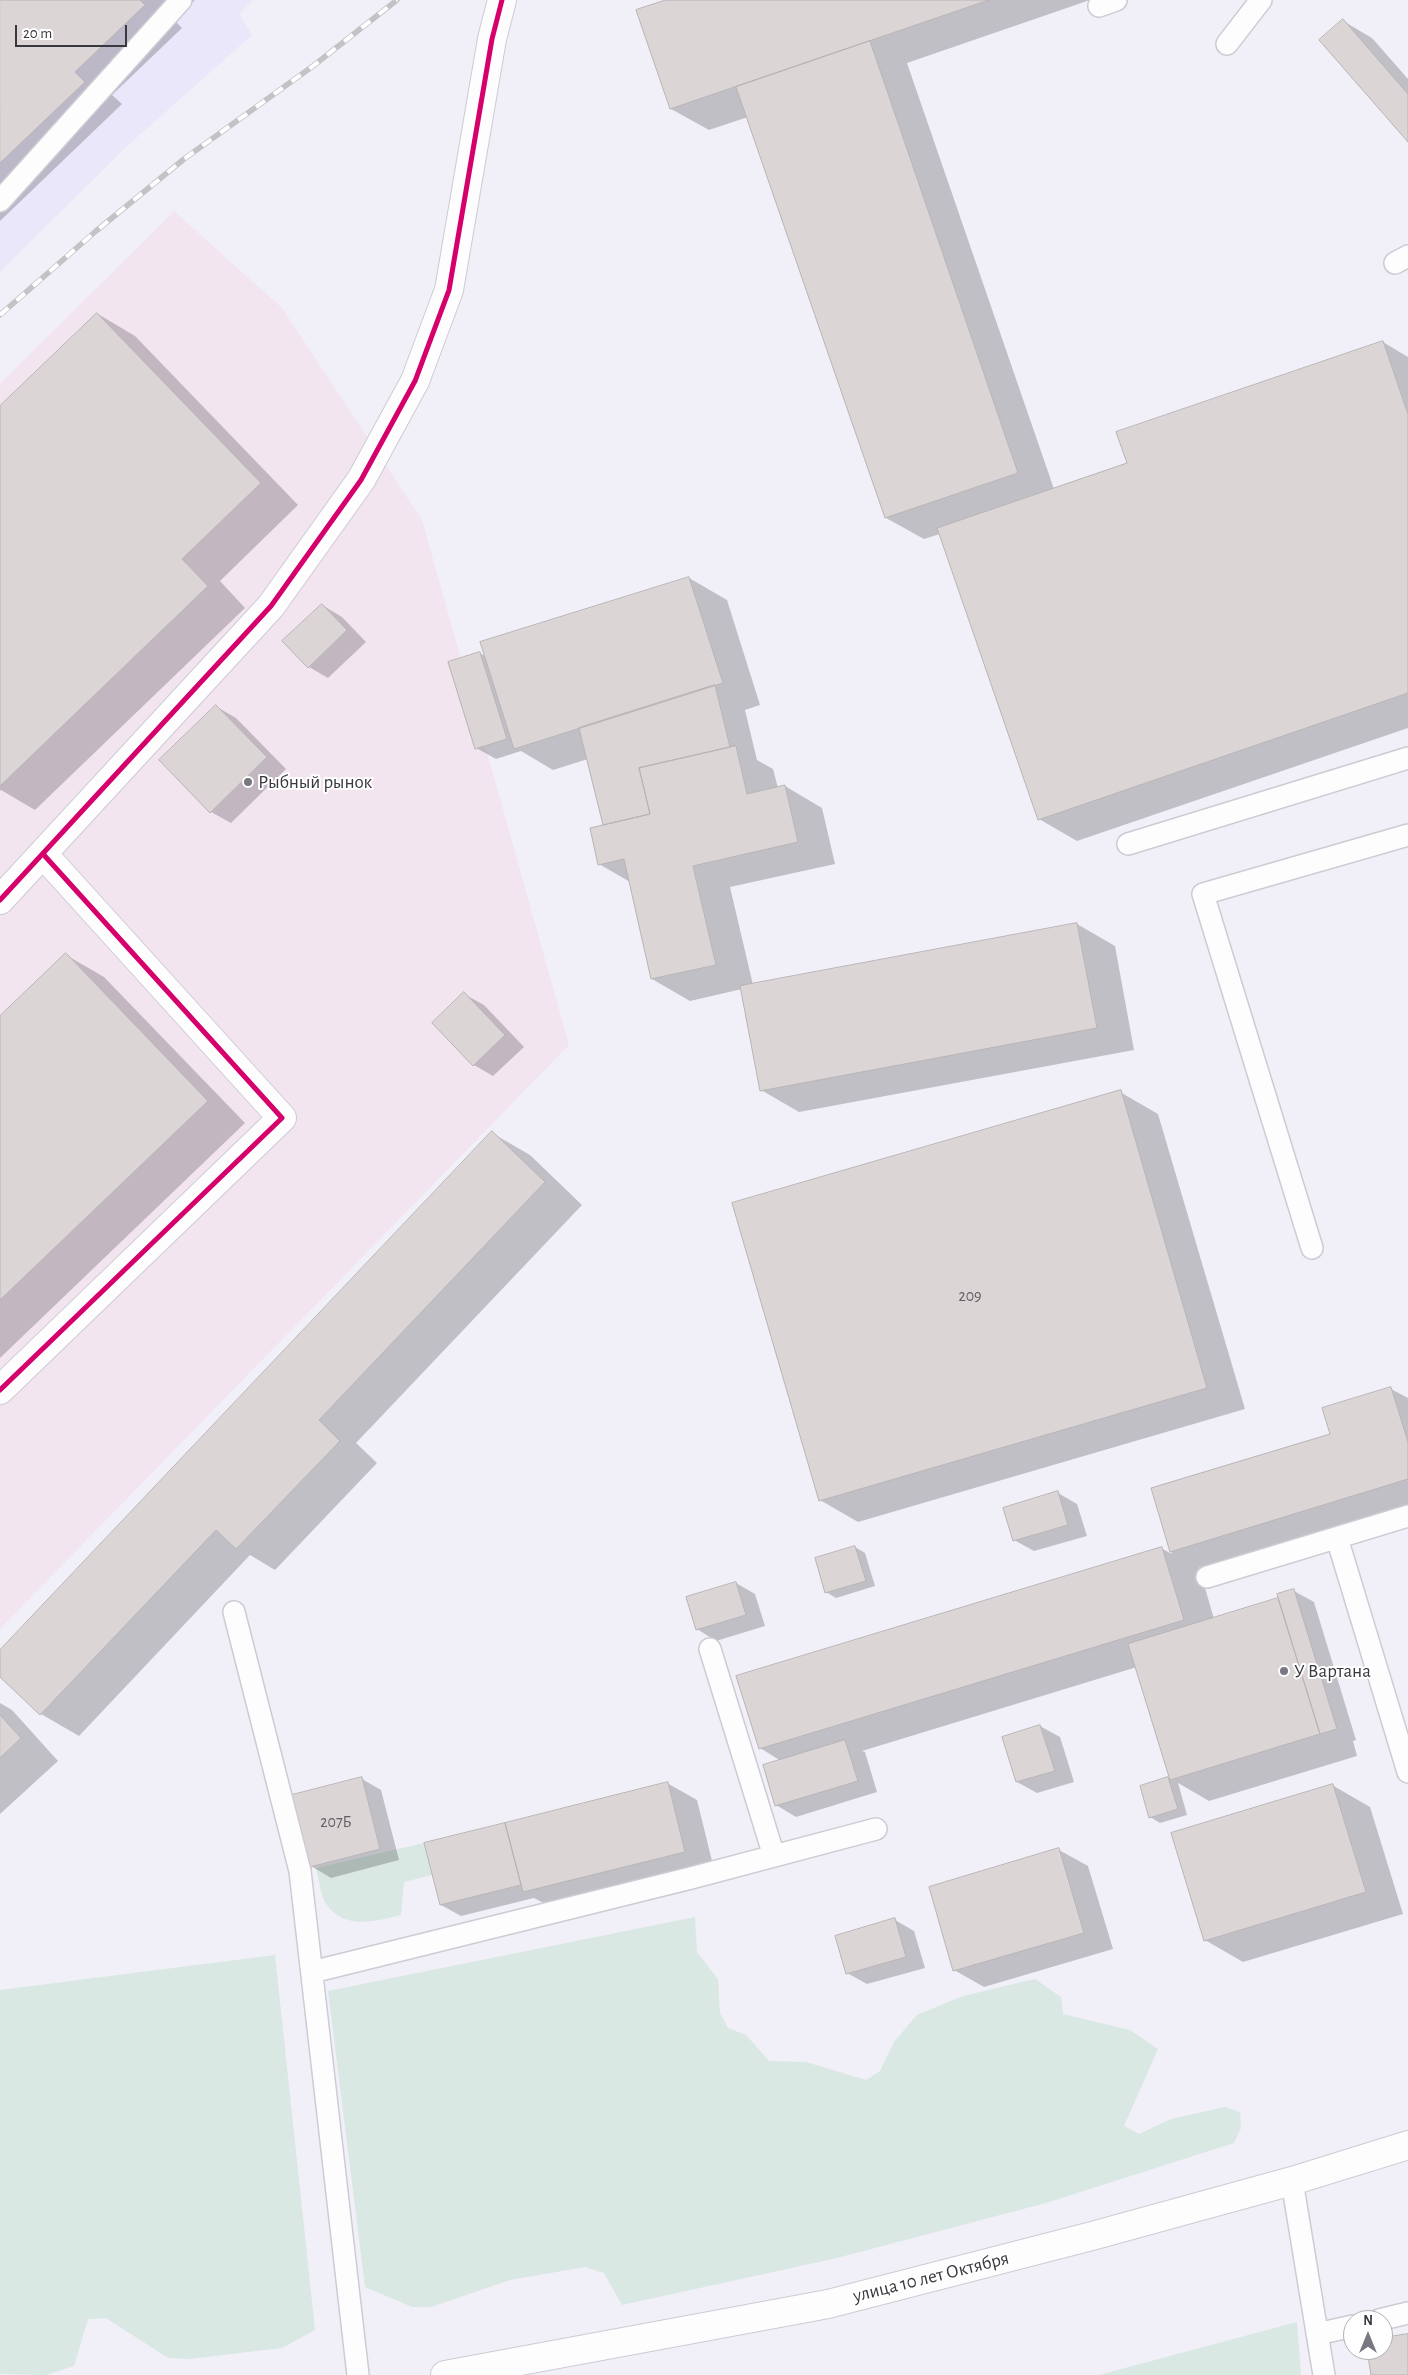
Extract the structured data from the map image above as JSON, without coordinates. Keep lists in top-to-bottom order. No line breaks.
{"streets":{"street":["улица 10 лет Октября"]},"places":["Рыбный рынок","У Вартана"],"house_numbers":["209","207Б"],"scale_bar":"20 m","north":"top"}
